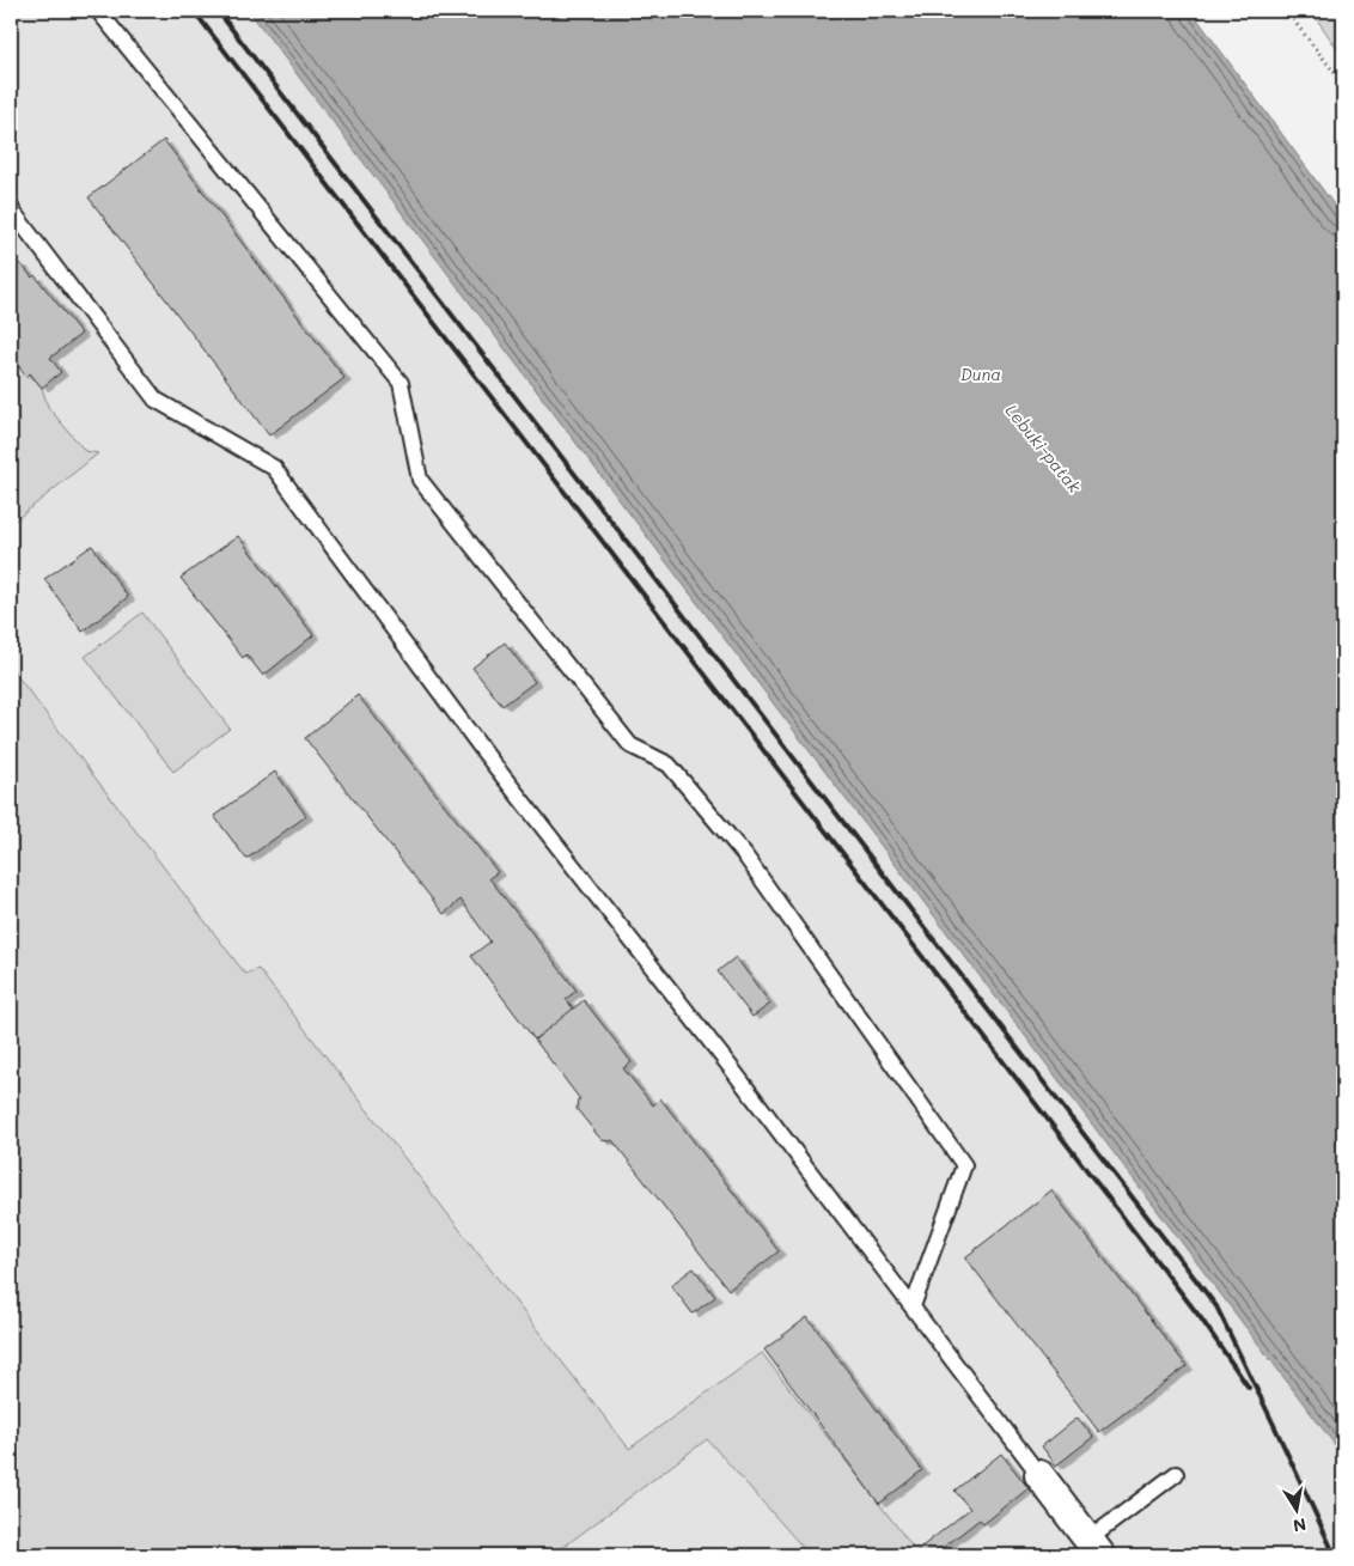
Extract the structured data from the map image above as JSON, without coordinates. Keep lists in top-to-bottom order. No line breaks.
{"water":["Duna","Lebuki-patak"],"north":"bottom"}
